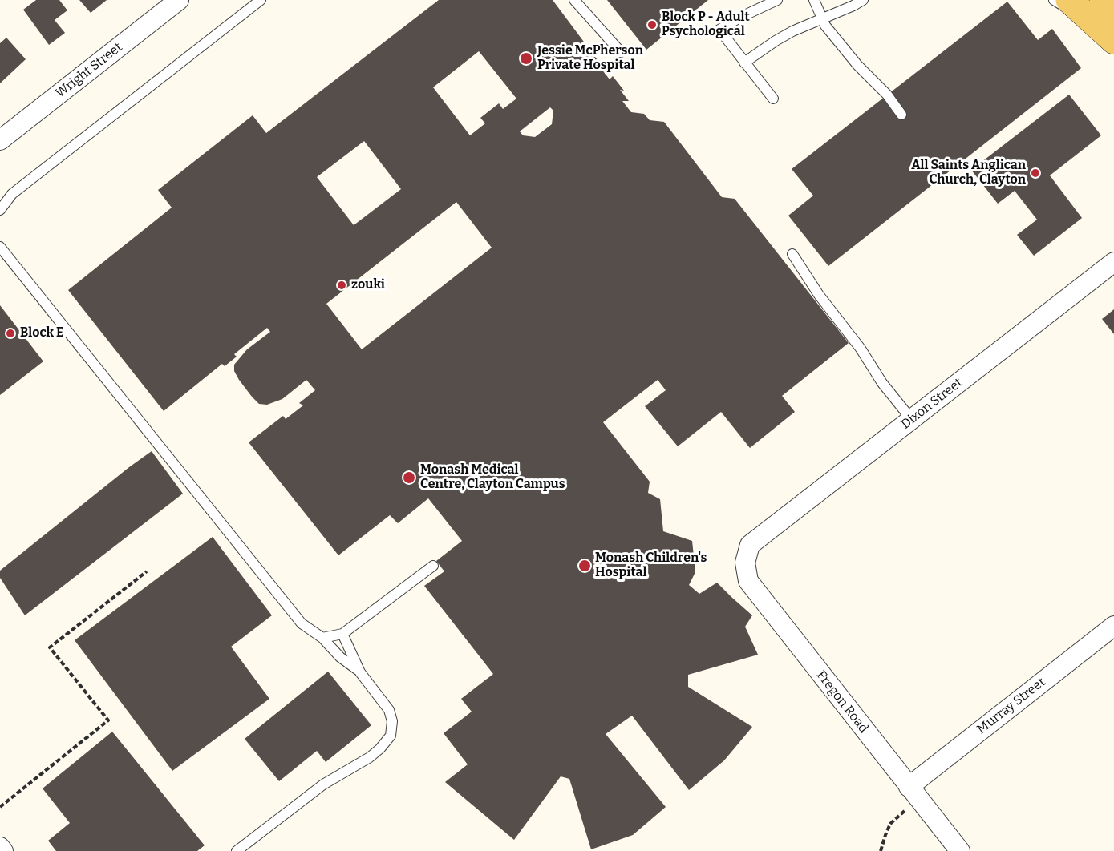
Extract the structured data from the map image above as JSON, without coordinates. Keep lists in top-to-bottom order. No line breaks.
{"streets":{"street":["Wright Street","Dixon Street","Fregon Road","Murray Street"]},"crossings":[["Dixon Street","Fregon Road"],["Fregon Road","Murray Street"]],"places":["Block P - Adult Psychological","Jessie McPherson Private Hospital","All Saints Anglican Church, Clayton","zouki","Block E","Monash Medical Centre, Clayton Campus","Monash Children's Hospital"]}
